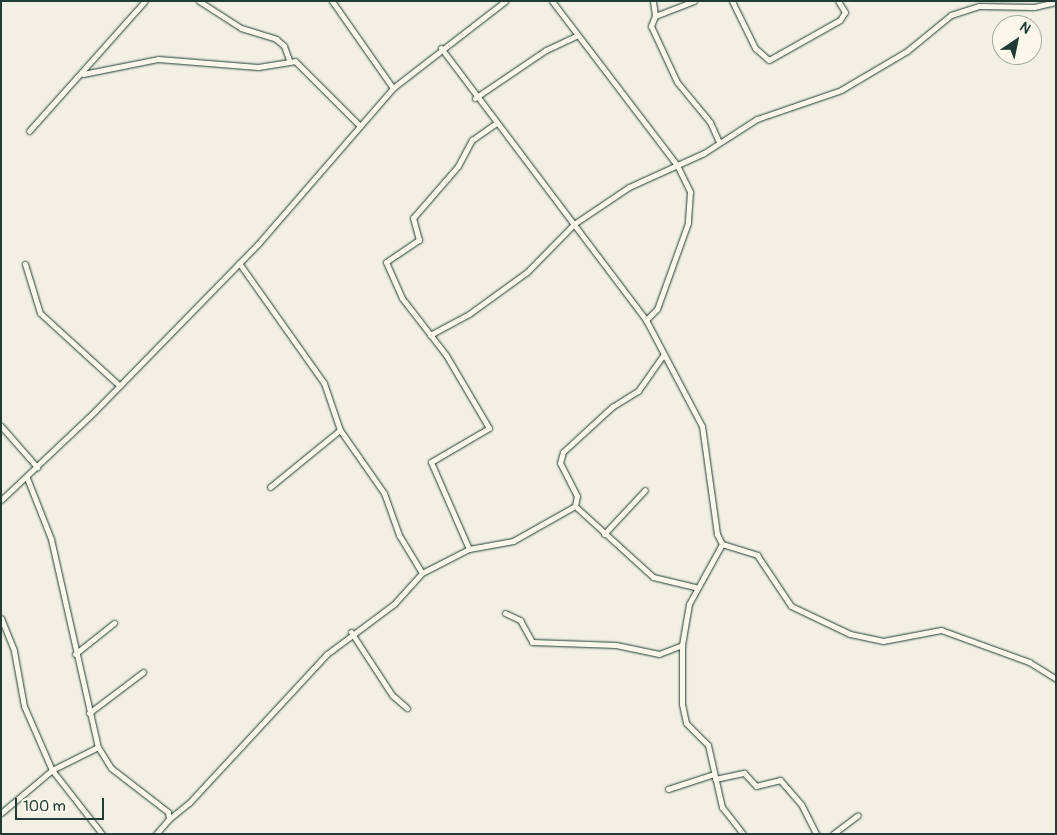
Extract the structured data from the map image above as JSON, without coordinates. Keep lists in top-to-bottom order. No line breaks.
{"scale_bar":"100 m","north":"top right"}
